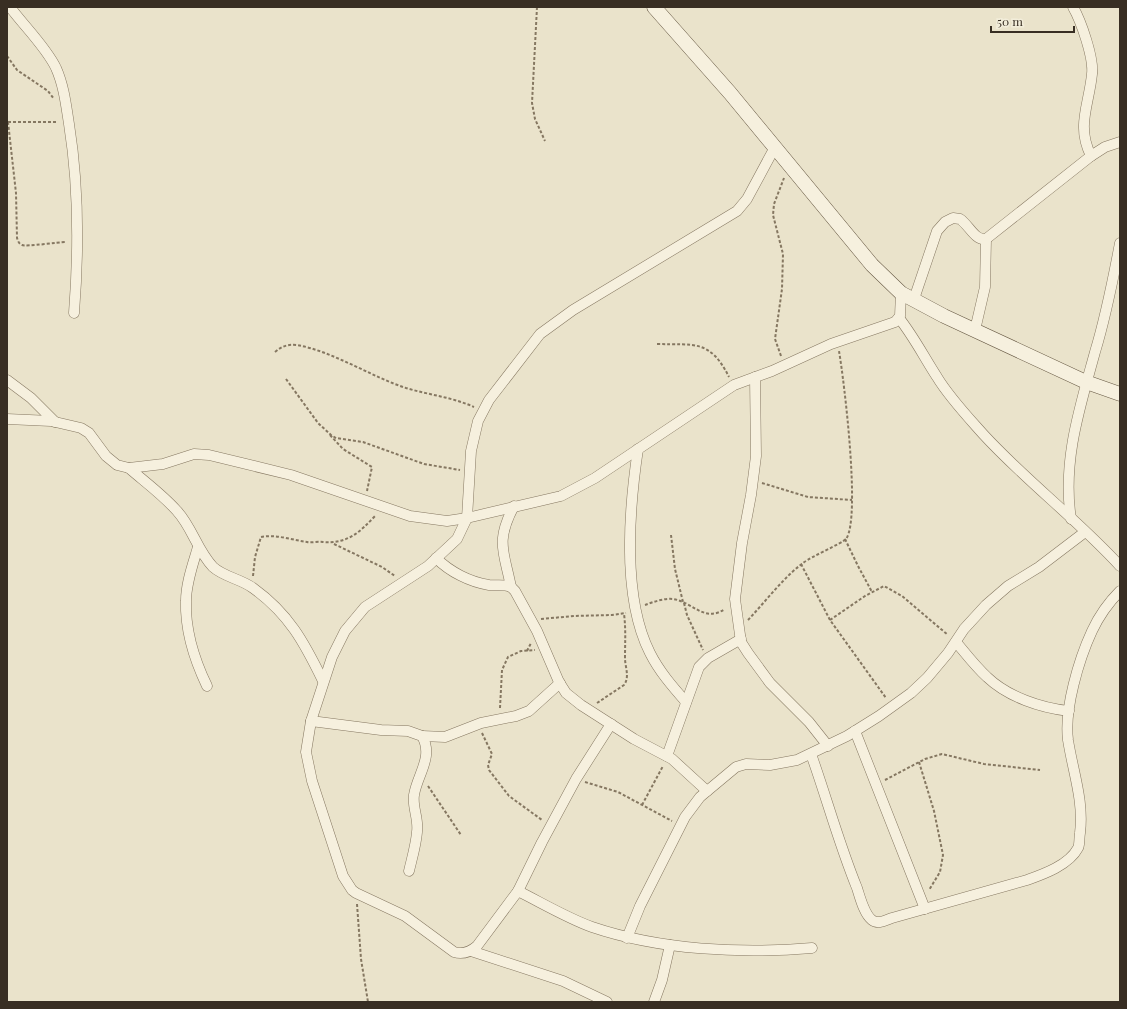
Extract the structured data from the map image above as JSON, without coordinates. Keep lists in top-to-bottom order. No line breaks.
{"scale_bar":"50 m"}
